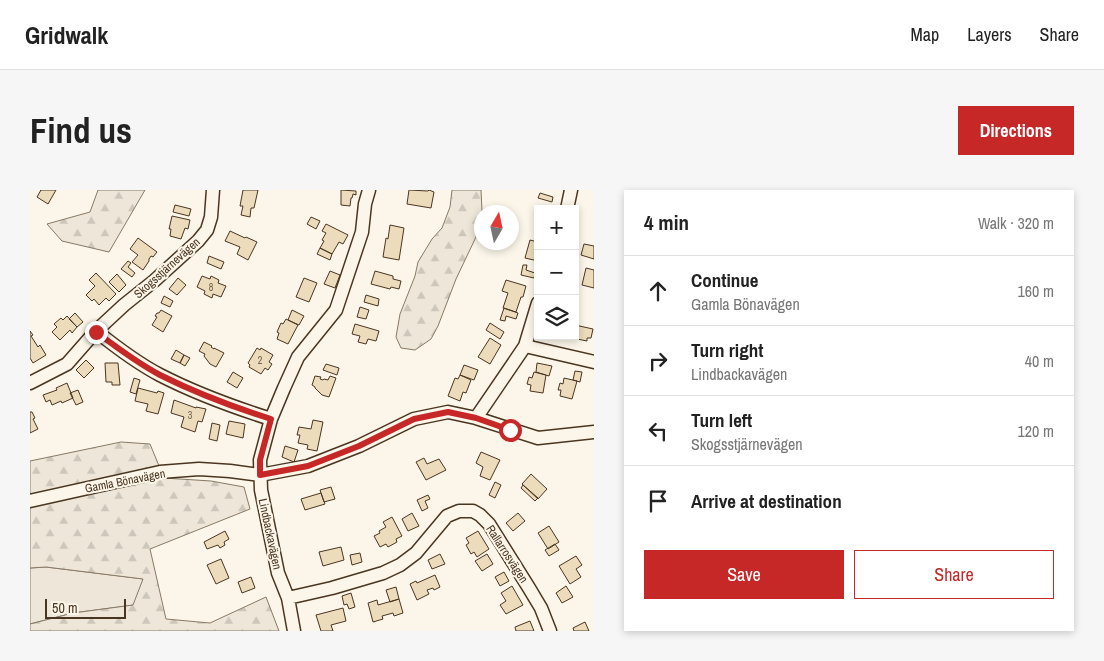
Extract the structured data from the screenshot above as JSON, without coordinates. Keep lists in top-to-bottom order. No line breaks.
{"streets":{"street":["Skogsstjärnevägen","Gamla Bönavägen","Lindbackavägen","Rallarrosvägen"]},"crossings":[["Gamla Bönavägen","Lindbackavägen"],["Lindbackavägen","Rallarrosvägen"]],"house_numbers":["8","2","3"],"scale_bar":"50 m","north":"top","page":{"header":"Gridwalk","nav":["Map","Layers","Share"],"buttons":["Directions",["Save","Share"]],"title":"Find us","heading":["4 min","Walk · 320 m"],"map_buttons":["+","−"],"list":[["Continue","Gamla Bönavägen","160 m"],["Turn right","Lindbackavägen","40 m"],["Turn left","Skogsstjärnevägen","120 m"],"Arrive at destination"],"scale":"50 m"}}
